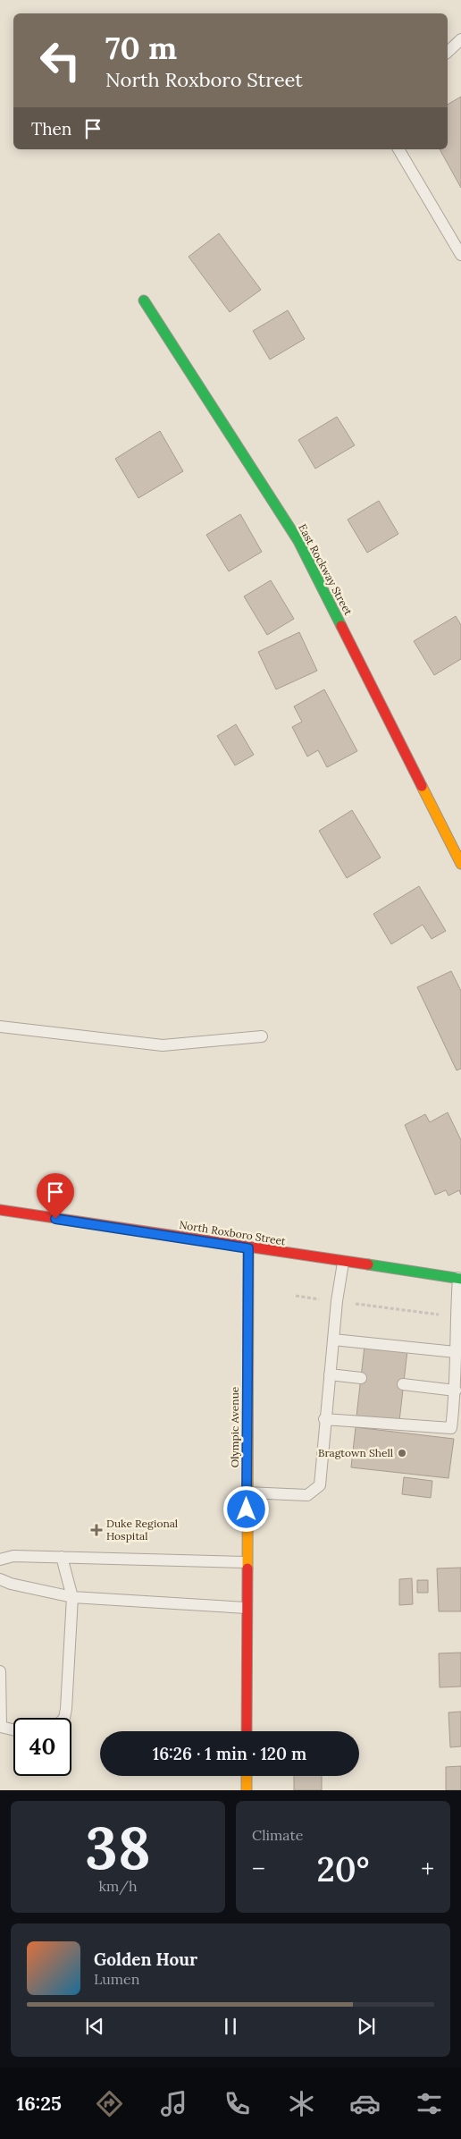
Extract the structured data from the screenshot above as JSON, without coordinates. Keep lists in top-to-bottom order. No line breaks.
{"streets":{"street":["East Rockway Street","North Roxboro Street","Olympic Avenue"]},"crossings":[["North Roxboro Street","Olympic Avenue"]],"places":{"other":["Bragtown Shell"],"health":["Duke Regional Hospital"]},"page":{"turn":["70 m","North Roxboro Street"],"then":"Then","limit":"40","trip":"16:26 · 1 min · 120 m","tile":[["38","km/h"],"Climate"],"heat":["−","20°","+"],"song":["Golden Hour","Lumen"],"tabs":"16:25"}}
